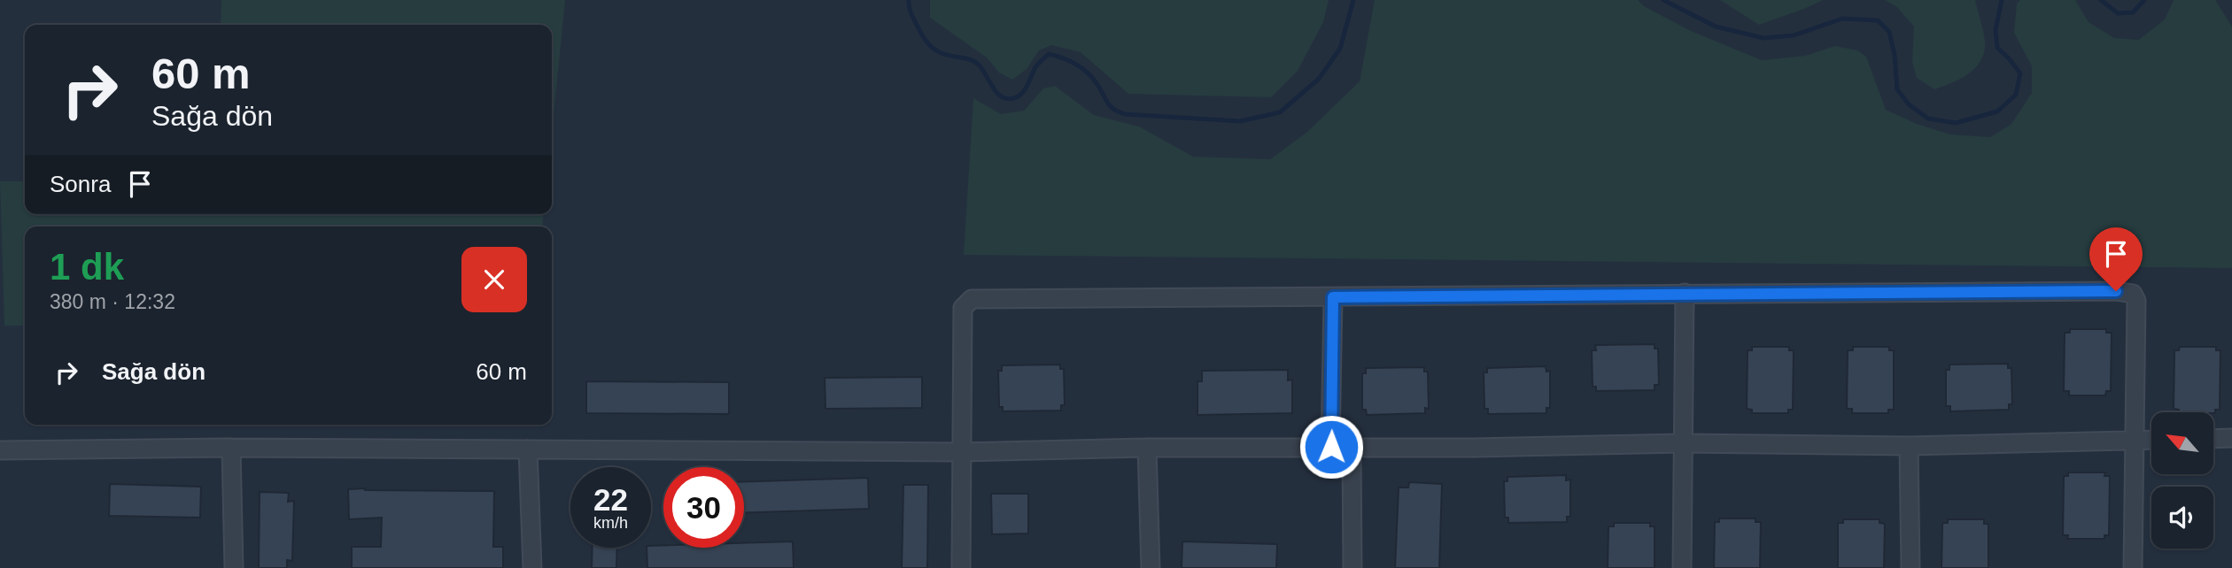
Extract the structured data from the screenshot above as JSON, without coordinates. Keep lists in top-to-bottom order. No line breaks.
{"north":"top left","page":{"turn":["60 m","Sağa dön"],"then":"Sonra","heading":["1 dk","380 m · 12:32"],"list":[{"name":"Sağa dön","value":"60 m"}],"speed":"22 km/h","limit":"30"}}
